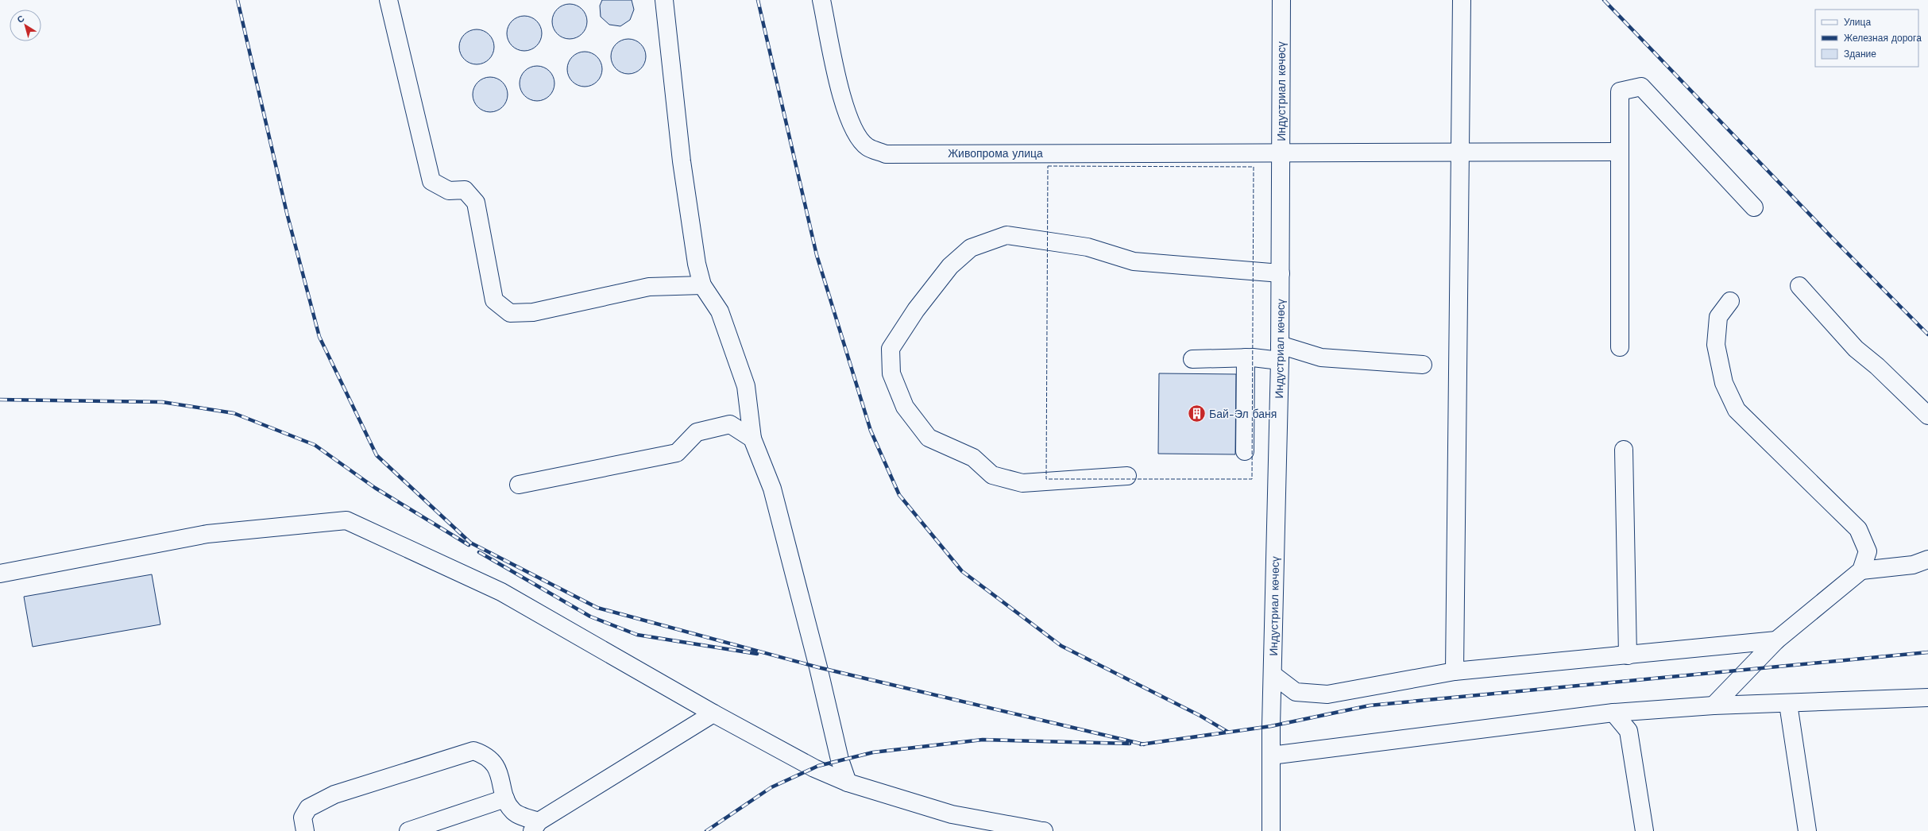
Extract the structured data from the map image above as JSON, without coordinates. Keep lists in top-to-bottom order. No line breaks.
{"streets":{"street":["Индустриал көчөсү","Живопрома улица"]},"crossings":[["Индустриал көчөсү","Живопрома улица"]],"places":{"building":["Бай-Эл баня"]},"legend":["Улица","Железная дорога","Здание"],"north":"top left"}
